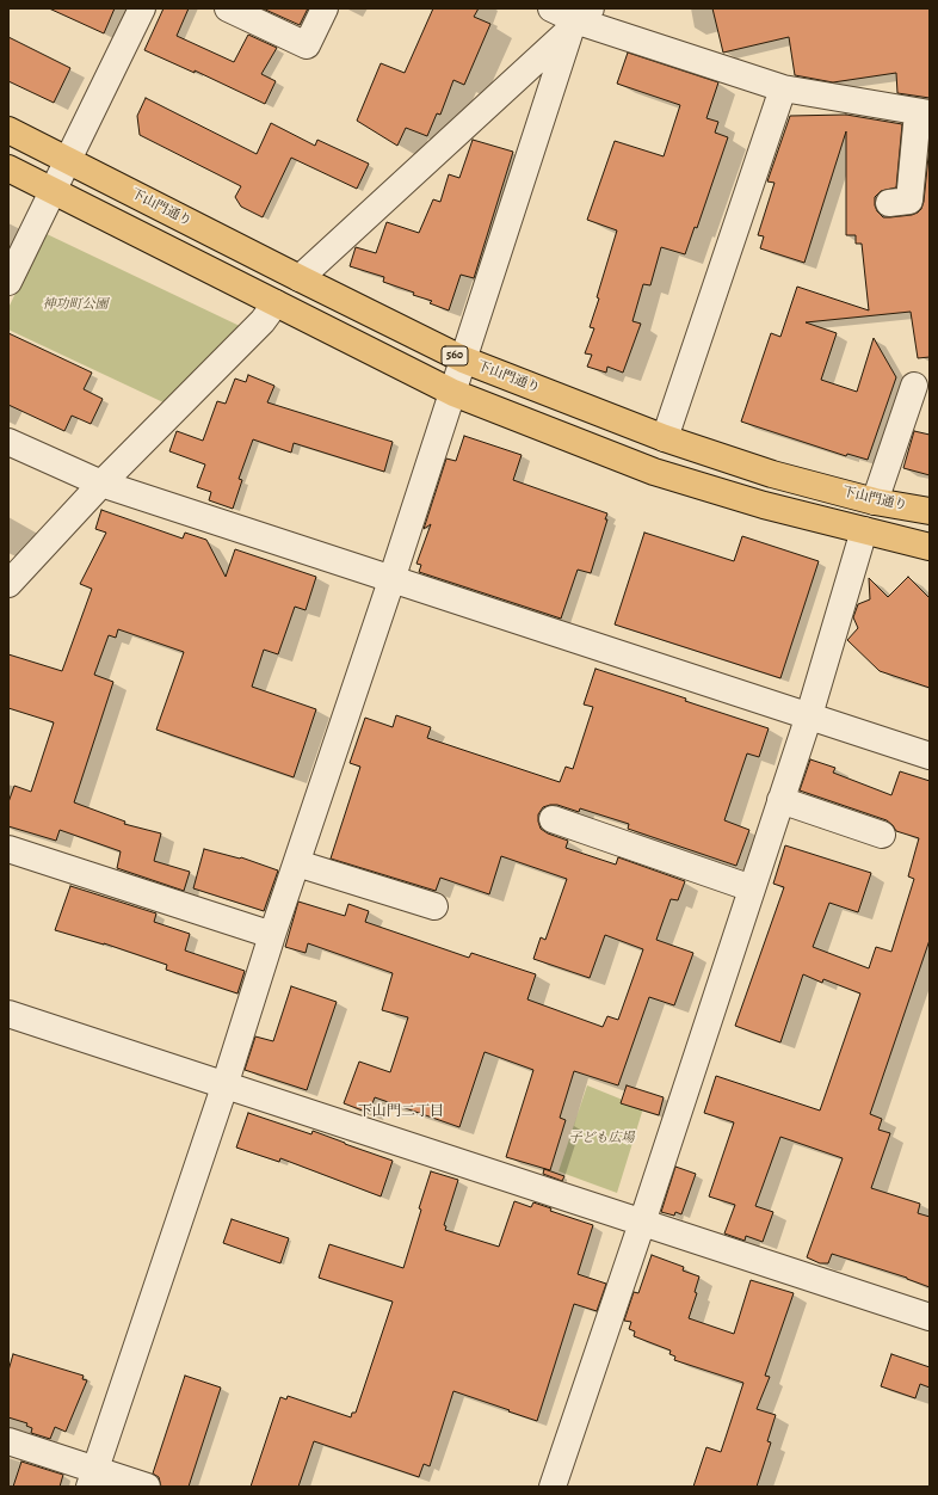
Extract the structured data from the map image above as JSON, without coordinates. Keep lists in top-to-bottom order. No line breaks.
{"streets":{"main road":["下山門通り","560"]},"districts":["下山門二丁目"],"parks":["神功町公園","子ども広場"]}
